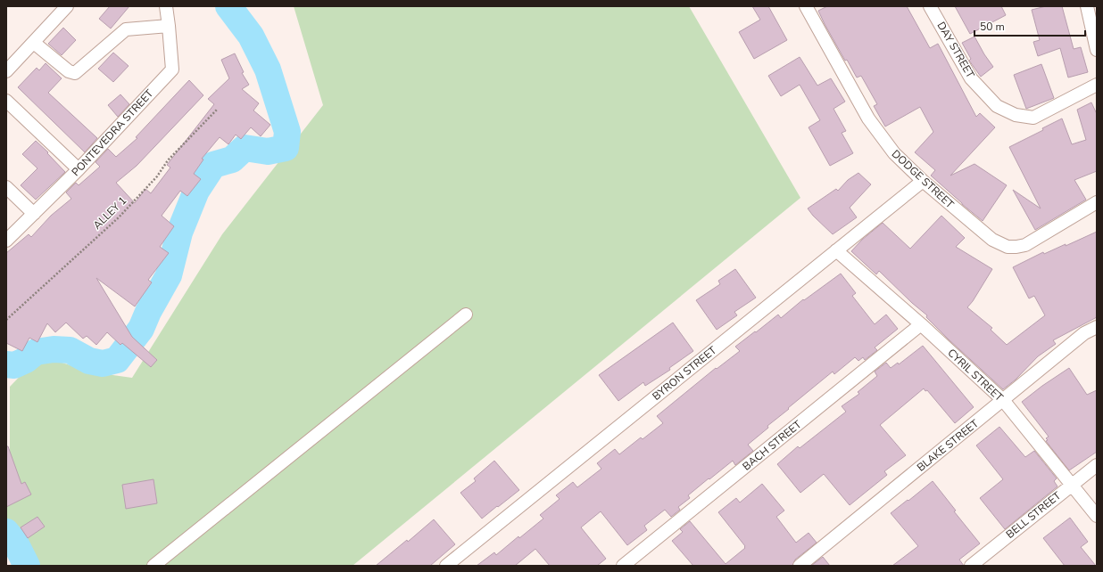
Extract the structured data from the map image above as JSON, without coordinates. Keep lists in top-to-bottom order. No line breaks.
{"streets":{"street":["DAY STREET","PONTEVEDRA STREET","DODGE STREET","BYRON STREET","CYRIL STREET","BACH STREET","BLAKE STREET","BELL STREET"],"path":["ALLEY 1"]},"crossings":[["DODGE STREET","BYRON STREET"],["BYRON STREET","CYRIL STREET"],["CYRIL STREET","BACH STREET"],["CYRIL STREET","BLAKE STREET"],["CYRIL STREET","BELL STREET"]],"scale_bar":"50 m"}
